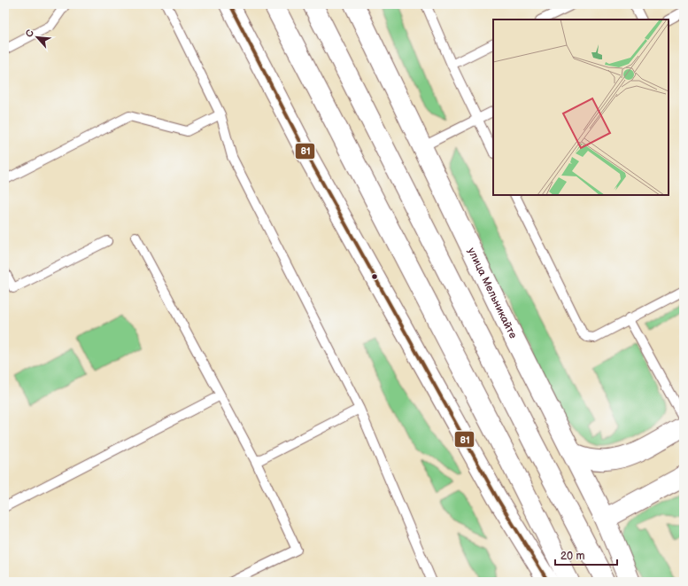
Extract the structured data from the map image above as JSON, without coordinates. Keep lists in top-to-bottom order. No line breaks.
{"streets":{"main road":["улица Мельникайте"]},"lines":["transit line 81"],"scale_bar":"20 m","north":"top left"}
